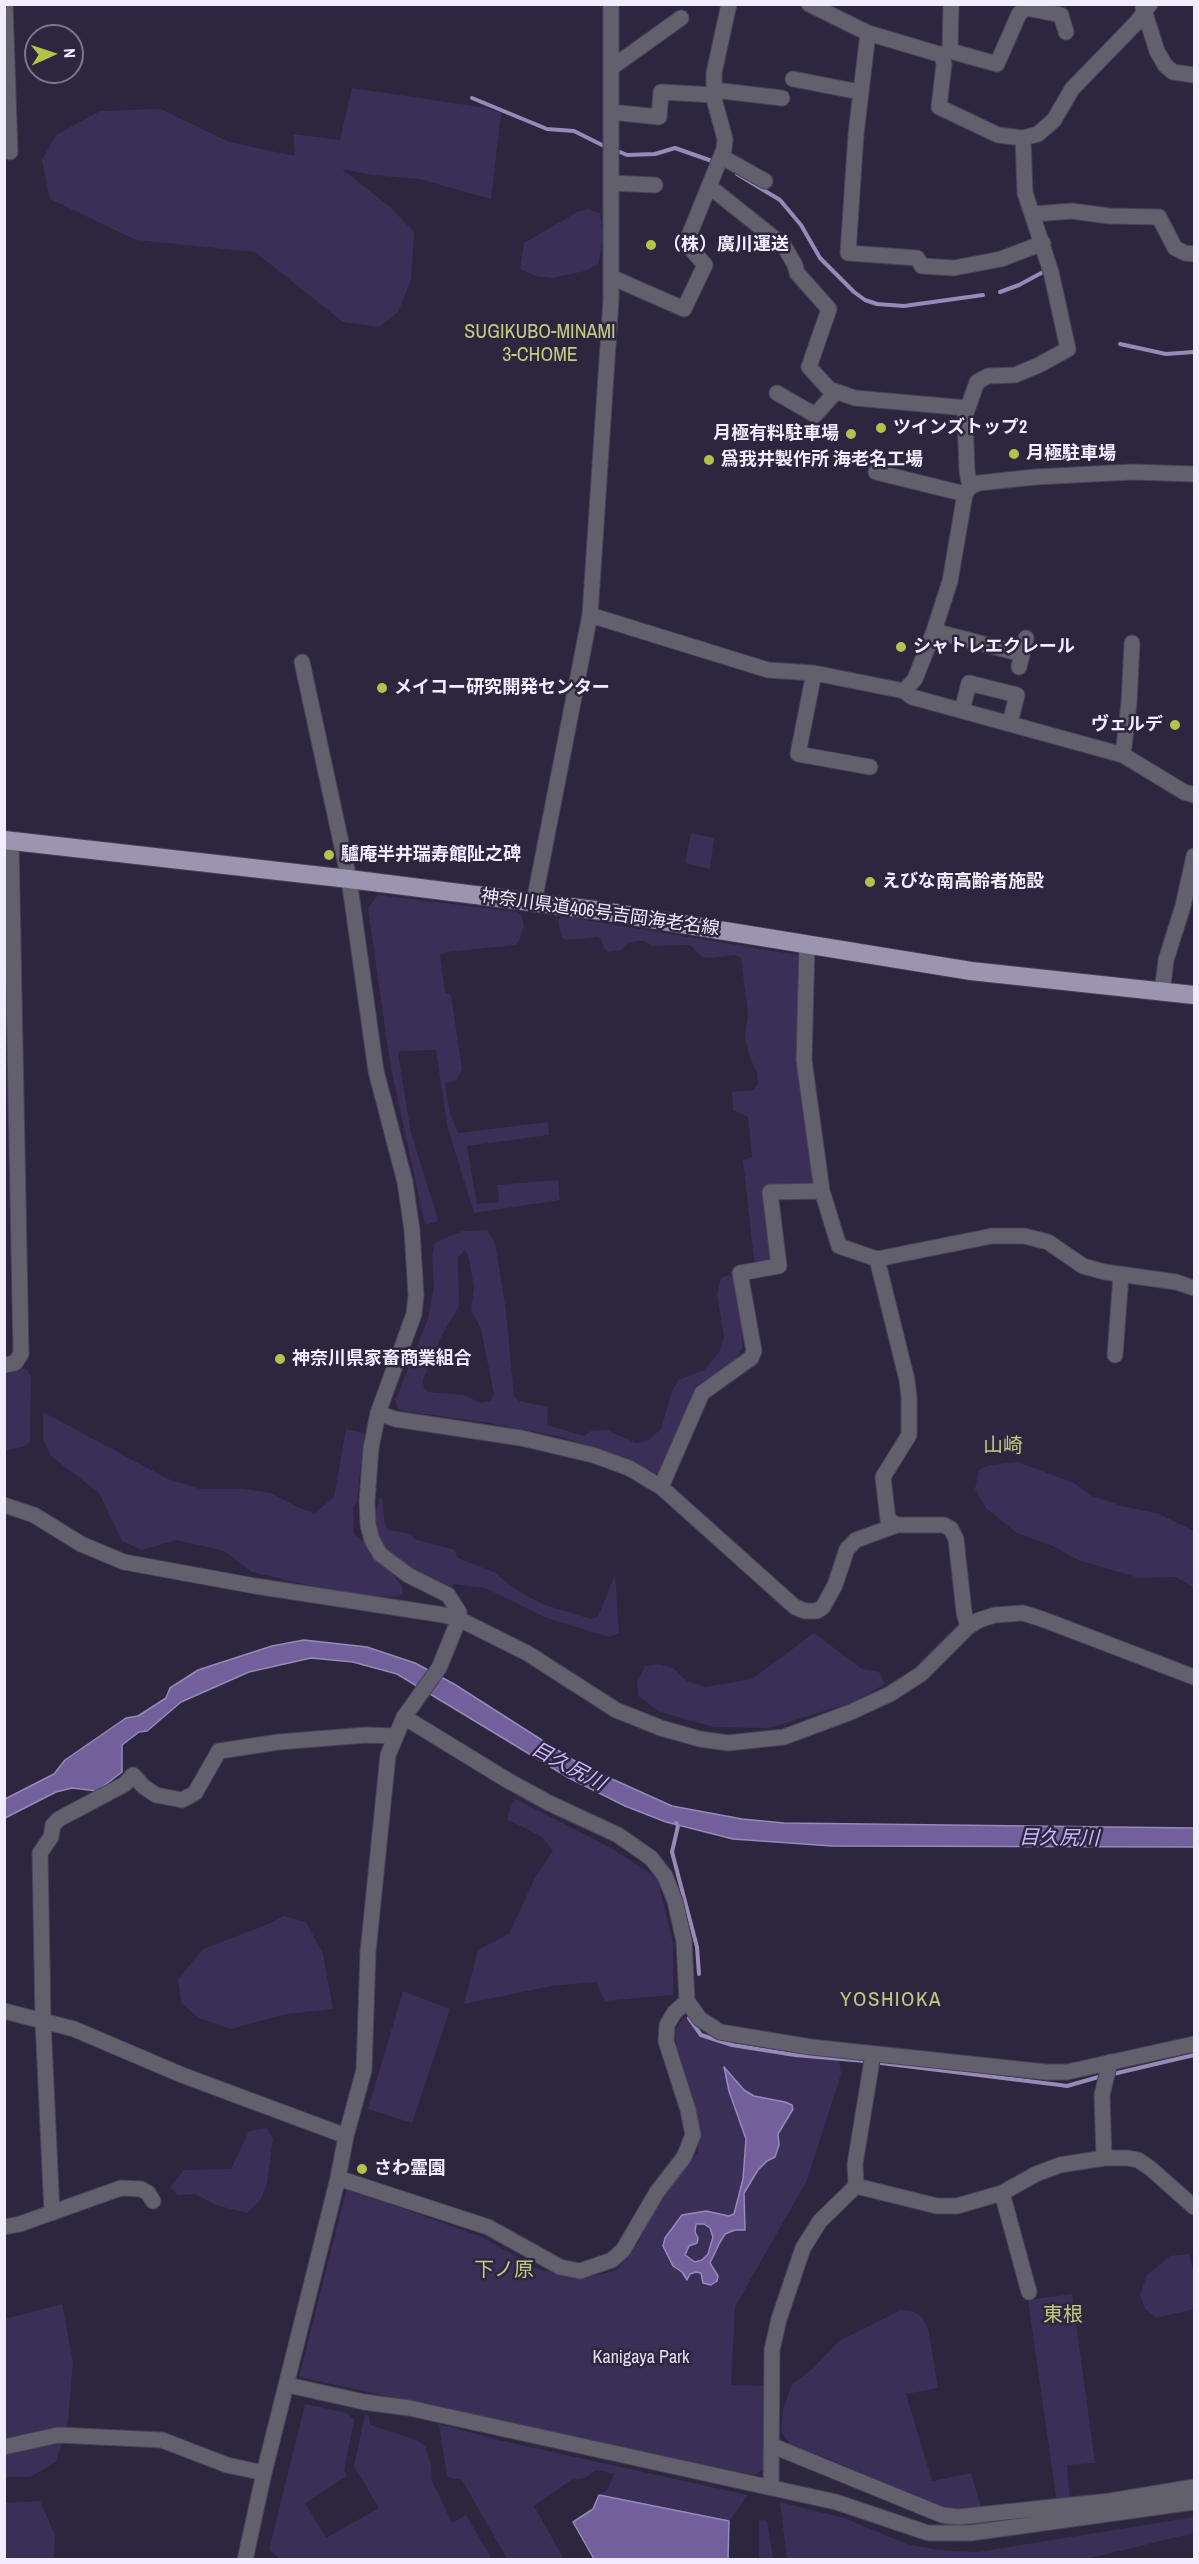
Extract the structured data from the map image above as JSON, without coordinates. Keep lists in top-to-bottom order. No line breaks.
{"streets":{"main road":["神奈川県道406号吉岡海老名線"]},"districts":["SUGIKUBO-MINAMI 3-CHOME","山崎","YOSHIOKA","下ノ原","東根"],"water":["目久尻川"],"parks":["Kanigaya Park"],"places":["（株）廣川運送","ツインズトップ2","月極有料駐車場","月極駐車場","爲我井製作所 海老名工場","シャトレエクレール","メイコー研究開発センター","ヴェルデ","驢庵半井瑞寿館阯之碑","えびな南高齢者施設","神奈川県家畜商業組合","さわ霊園"],"north":"right"}
